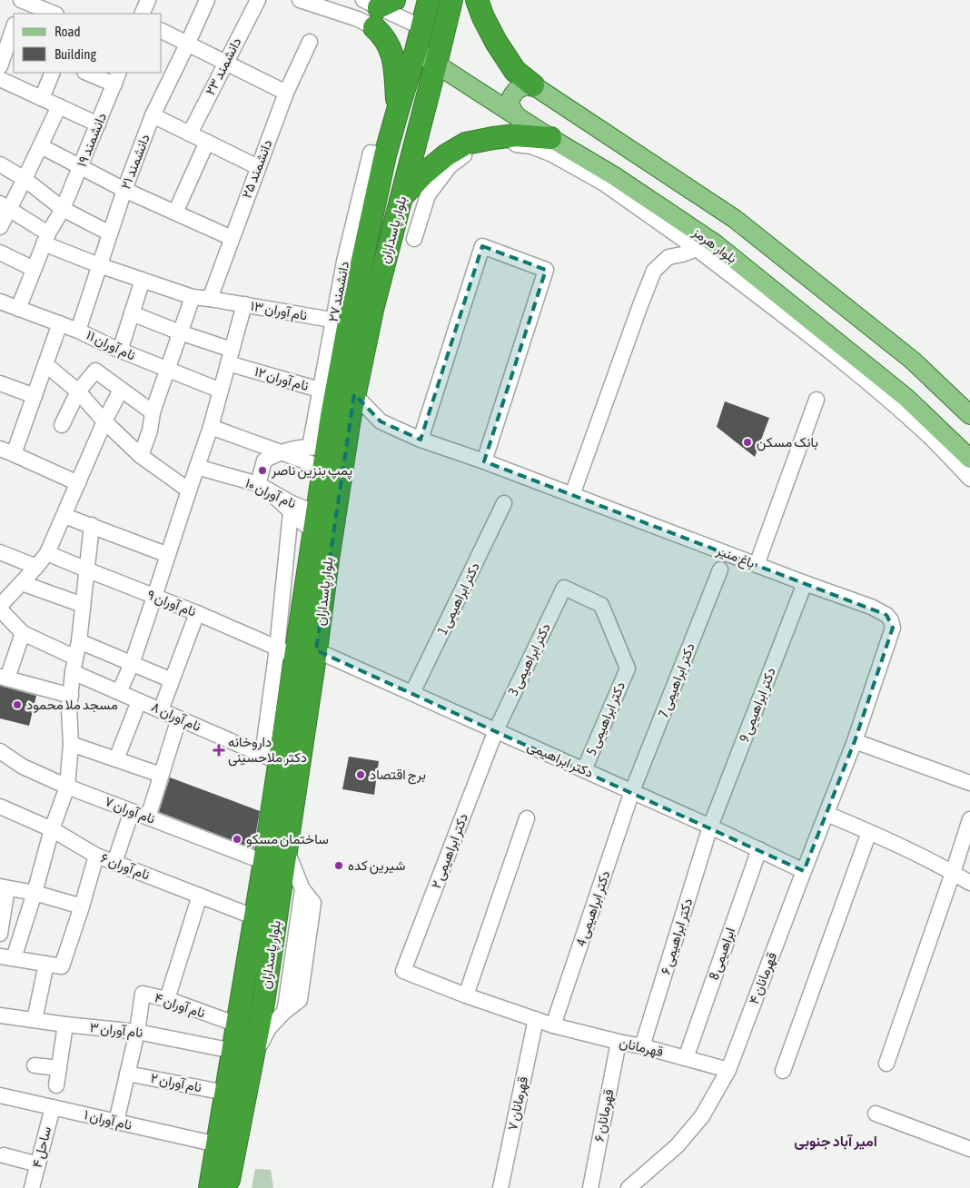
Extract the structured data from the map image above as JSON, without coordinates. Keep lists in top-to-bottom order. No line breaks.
{"streets":{"highway":["بلوار پاسداران"],"main road":["بلوار هرمز"],"street":["دانشمند ۲۳","دانشمند ۱۹","دانشمند ۲۱","دانشمند ۲۵","نام آوران ۱۳","نام آوران ۱۱","نام آوران ۱۲","نام آوران ۱۰","باغ منیر","دکتر ابراهیمی 1","نام آوران ۹","دکتر ابراهیمی 3","دکتر ابراهیمی 7","دکتر ابراهیمی 9","نام آوران ۸","دکتر ابراهیمی 5","دکتر ابراهیمی","نام آوران ۷","دکتر ابراهیمی ۲","نام آوران ۶","دکتر ابراهیمی 4","دکتر ابراهیمی ۶","ابراهیمی 8","قهرمانان ۴","نام آوران ۴","نام آوران ۳","قهرمانان","نام آوران ۲","قهرمانان ۷","قهرمانان ۶","نام آوران ۱","ساحل ۴"]},"crossings":[["دانشمند ۱۹","نام آوران ۱۳"],["دانشمند ۱۹","نام آوران ۱۱"],["دانشمند ۲۱","نام آوران ۱۳"],["دانشمند ۲۱","نام آوران ۱۱"],["دانشمند ۲۵","نام آوران ۱۳"],["بلوار پاسداران","بلوار هرمز"],["بلوار پاسداران","نام آوران ۱۳"],["بلوار پاسداران","نام آوران ۱۲"],["بلوار پاسداران","نام آوران ۱۰"],["بلوار پاسداران","باغ منیر"],["بلوار پاسداران","نام آوران ۹"],["بلوار پاسداران","نام آوران ۸"],["بلوار پاسداران","دکتر ابراهیمی"],["بلوار پاسداران","نام آوران ۷"],["بلوار پاسداران","نام آوران ۶"],["بلوار پاسداران","نام آوران ۴"],["بلوار پاسداران","نام آوران ۳"],["بلوار پاسداران","نام آوران ۲"],["بلوار پاسداران","نام آوران ۱"],["نام آوران ۱۲","باغ منیر"],["باغ منیر","دکتر ابراهیمی 9"],["باغ منیر","قهرمانان ۴"],["دکتر ابراهیمی 1","دکتر ابراهیمی"],["دکتر ابراهیمی 3","دکتر ابراهیمی 5"],["دکتر ابراهیمی 3","دکتر ابراهیمی"],["دکتر ابراهیمی 3","دکتر ابراهیمی ۲"],["دکتر ابراهیمی 7","دکتر ابراهیمی"],["دکتر ابراهیمی 7","دکتر ابراهیمی 4"],["دکتر ابراهیمی 9","دکتر ابراهیمی"],["دکتر ابراهیمی 9","دکتر ابراهیمی ۶"],["دکتر ابراهیمی 5","دکتر ابراهیمی"],["دکتر ابراهیمی","دکتر ابراهیمی ۲"],["دکتر ابراهیمی","دکتر ابراهیمی 4"],["دکتر ابراهیمی","دکتر ابراهیمی ۶"],["دکتر ابراهیمی","ابراهیمی 8"],["دکتر ابراهیمی","قهرمانان ۴"],["دکتر ابراهیمی ۲","قهرمانان"],["دکتر ابراهیمی 4","قهرمانان"],["دکتر ابراهیمی ۶","قهرمانان"],["ابراهیمی 8","قهرمانان"],["قهرمانان ۴","قهرمانان"],["نام آوران ۴","نام آوران ۳"],["نام آوران ۴","نام آوران ۲"],["نام آوران ۴","نام آوران ۱"],["قهرمانان","قهرمانان ۷"],["قهرمانان","قهرمانان ۶"],["نام آوران ۱","ساحل ۴"]],"districts":["امير آباد جنوبی"],"places":{"other":["بانک مسکن","پمپ بنزین ناصر","مسجد ملا محمود","برج اقتصاد","ساختمان مسکو","شیرین کده"],"health":["داروخانه دکتر ملاحسینی"]},"legend":["Road","Building"]}
